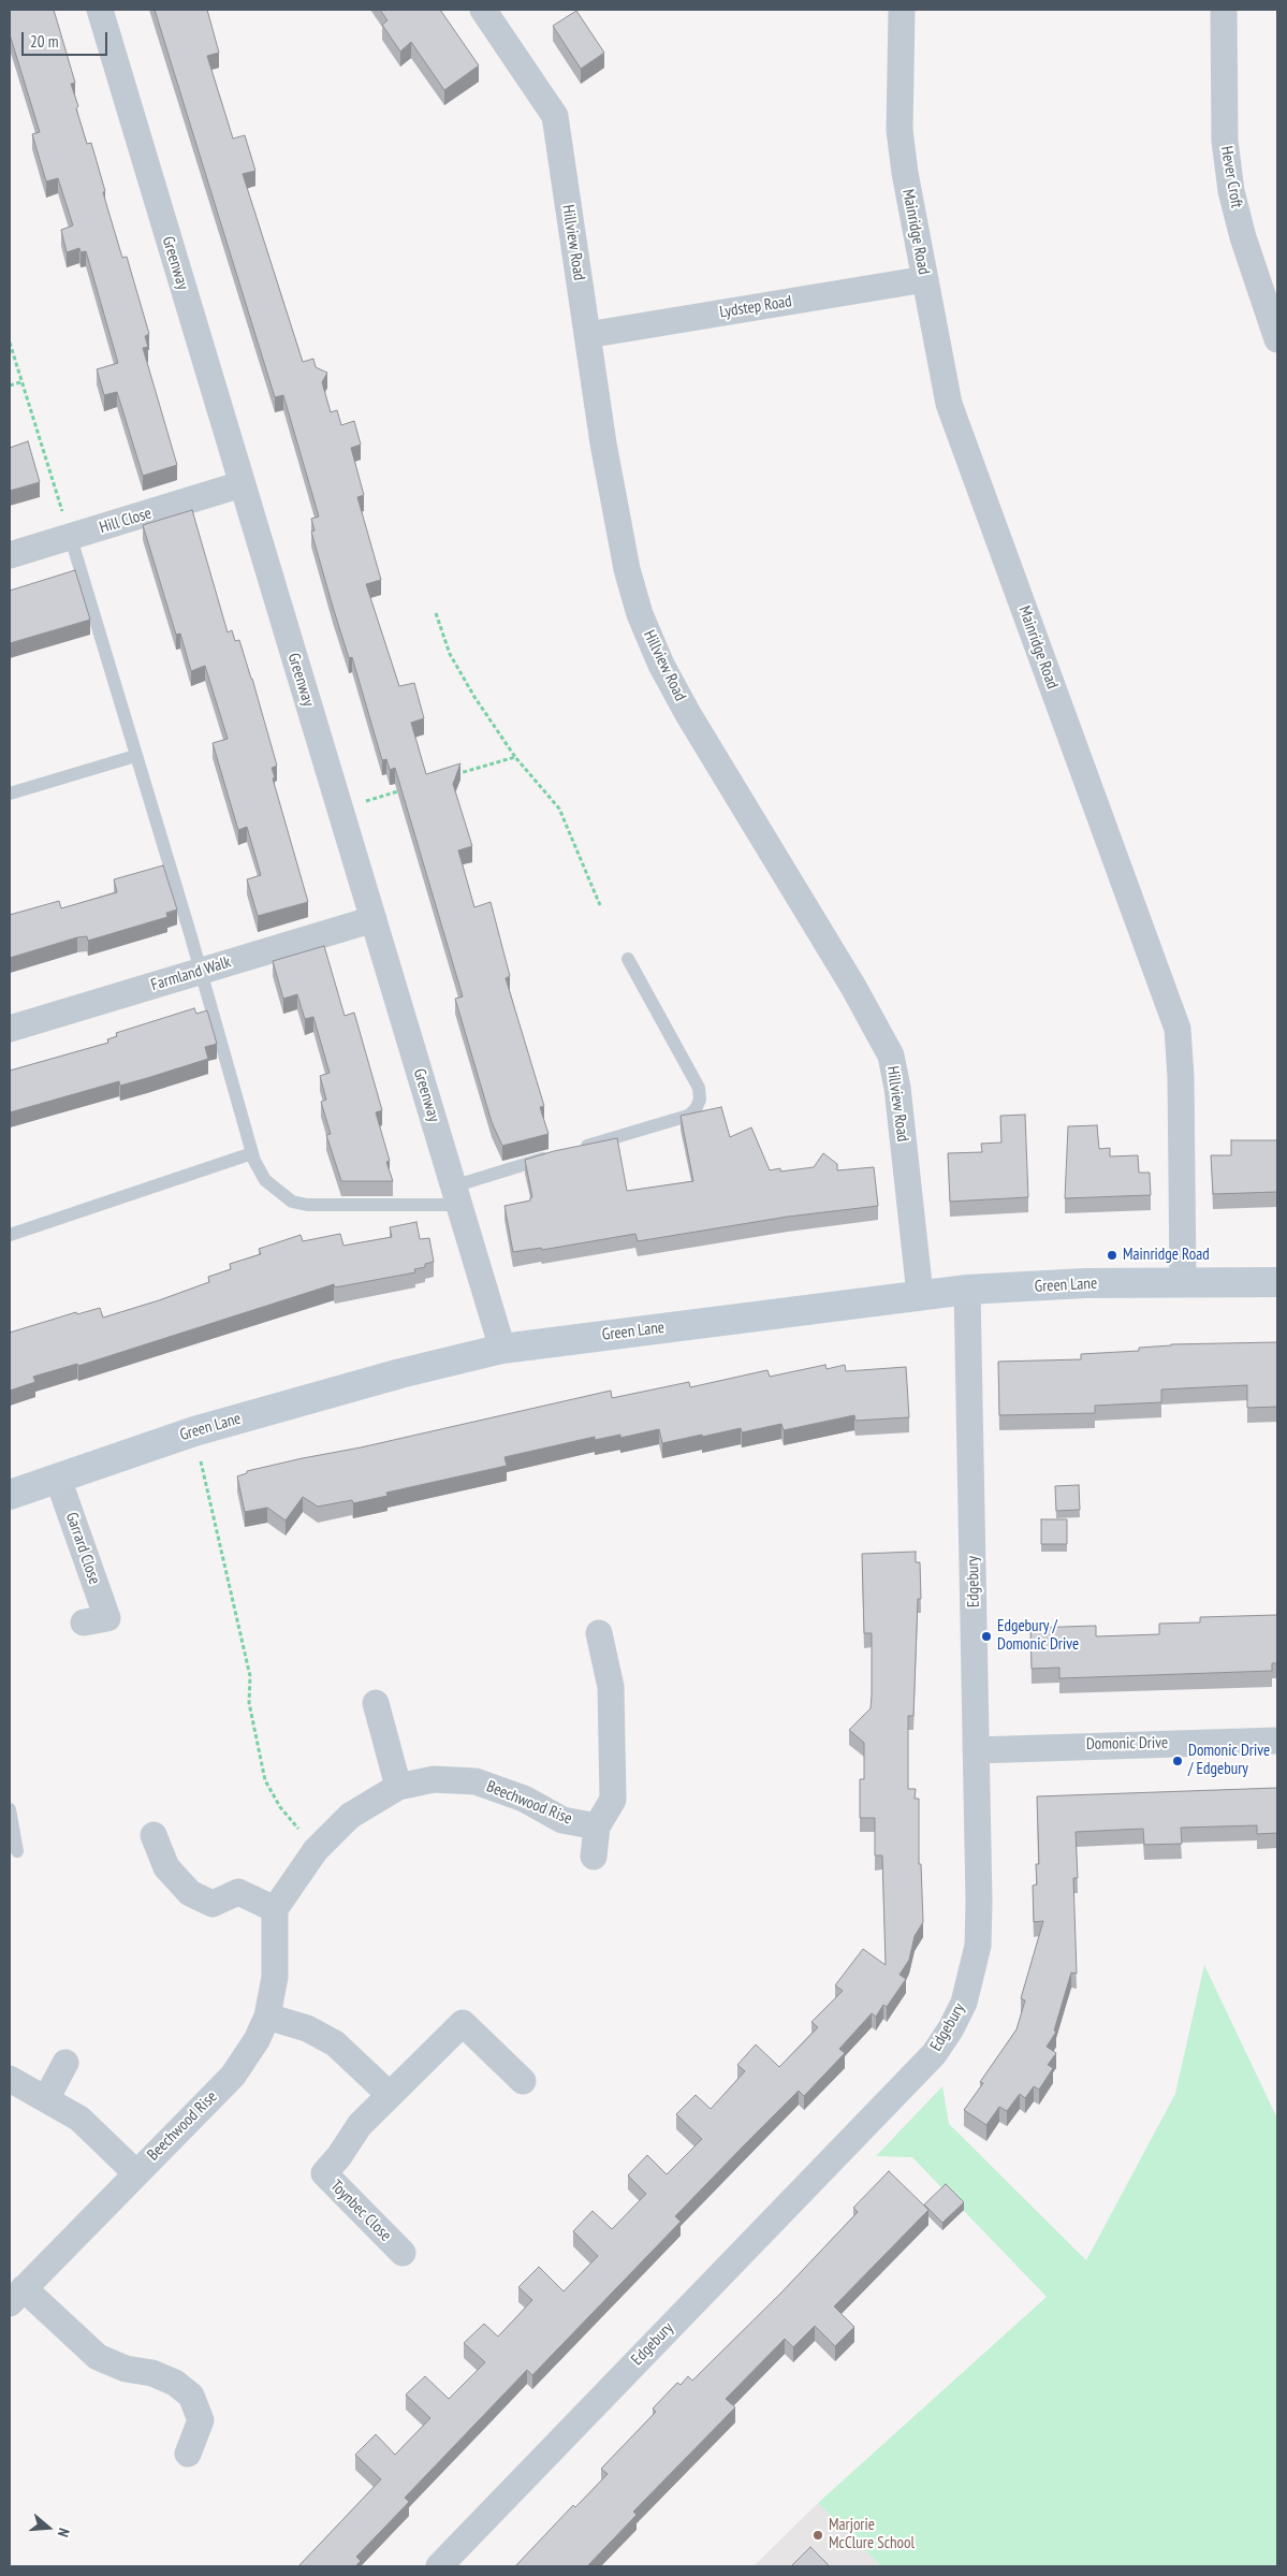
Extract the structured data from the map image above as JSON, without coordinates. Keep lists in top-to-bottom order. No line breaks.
{"streets":{"main road":["Green Lane"],"street":["Hever Croft","Mainridge Road","Hillview Road","Greenway","Lydstep Road","Hill Close","Farmland Walk","Garrard Close","Edgebury","Domonic Drive","Beechwood Rise","Toynbec Close"]},"crossings":[["Mainridge Road","Lydstep Road"],["Mainridge Road","Green Lane"],["Hillview Road","Lydstep Road"],["Hillview Road","Green Lane"],["Greenway","Hill Close"],["Greenway","Farmland Walk"],["Greenway","Green Lane"],["Green Lane","Garrard Close"],["Green Lane","Edgebury"],["Edgebury","Domonic Drive"]],"places":["Mainridge Road","Edgebury / Domonic Drive","Domonic Drive / Edgebury","Marjorie McClure School"],"scale_bar":"20 m","north":"right"}
